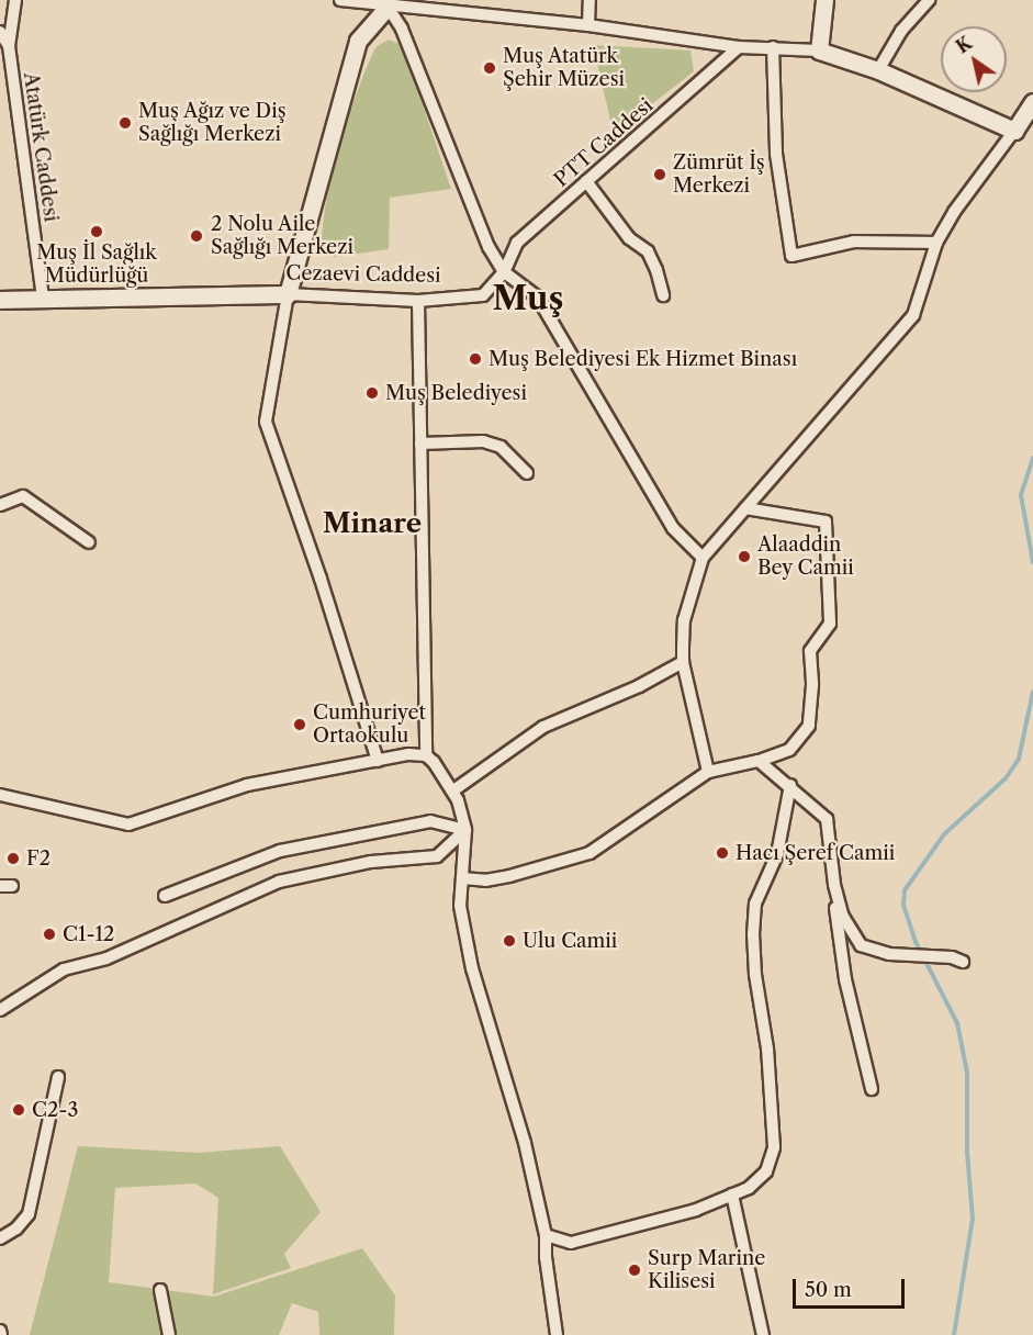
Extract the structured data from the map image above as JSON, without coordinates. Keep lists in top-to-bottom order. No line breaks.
{"streets":{"street":["PTT Caddesi","Atatürk Caddesi","Cezaevi Caddesi"]},"crossings":[["PTT Caddesi","Cezaevi Caddesi"],["Atatürk Caddesi","Cezaevi Caddesi"]],"districts":["Muş","Minare"],"places":["Muş Atatürk Şehir Müzesi","Muş Ağız ve Diş Sağlığı Merkezi","Zümrüt İş Merkezi","Muş İl Sağlık Müdürlüğü","2 Nolu Aile Sağlığı Merkezi","Muş Belediyesi Ek Hizmet Binası","Muş Belediyesi","Alaaddin Bey Camii","Cumhuriyet Ortaokulu","Hacı Şeref Camii","F2","C1-12","Ulu Camii","C2-3","Surp Marine Kilisesi"],"scale_bar":"50 m","north":"top left"}
